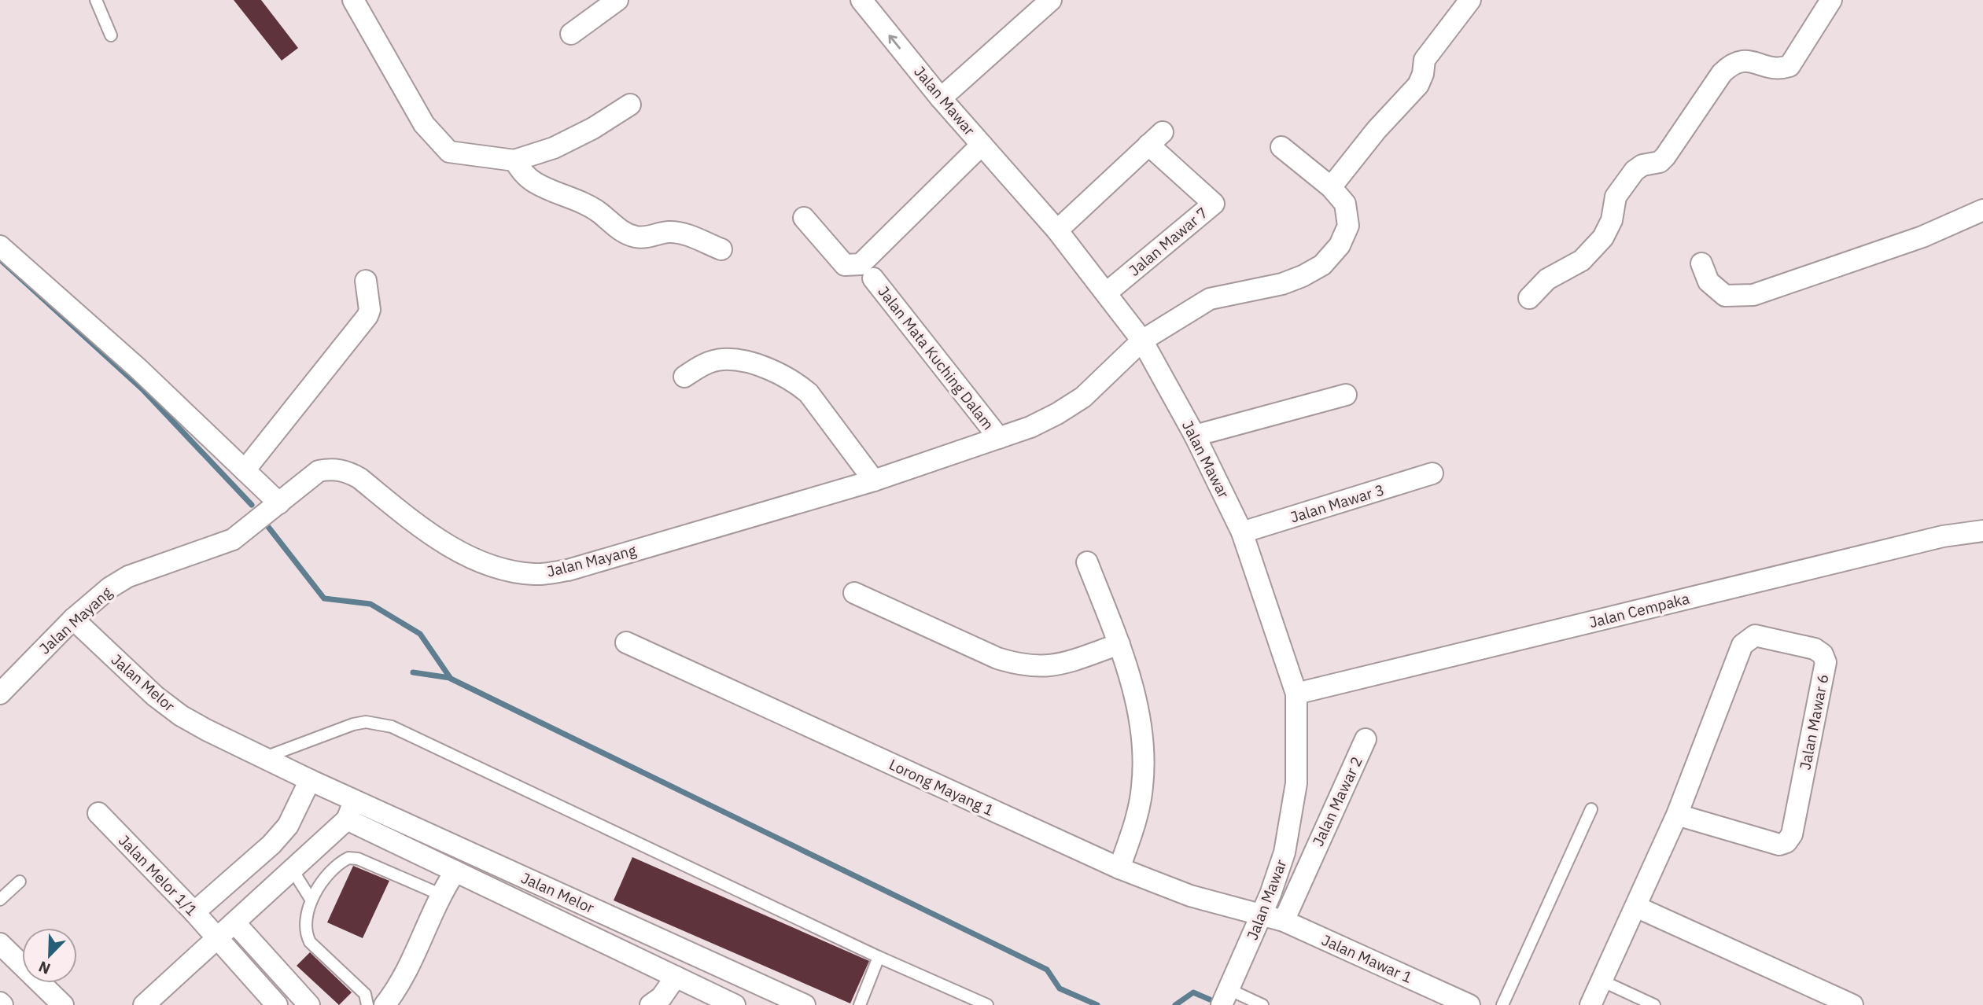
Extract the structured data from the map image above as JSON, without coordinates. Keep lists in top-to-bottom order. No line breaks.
{"streets":{"street":["Jalan Mawar","Jalan Mawar 7","Jalan Mata Kuching Dalam","Jalan Mawar 3","Jalan Mayang","Jalan Cempaka","Jalan Melor","Jalan Mawar 6","Lorong Mayang 1","Jalan Mawar 2","Jalan Melor 1/1","Jalan Mawar 1"]},"crossings":[["Jalan Mawar","Jalan Mawar 7"],["Jalan Mawar","Jalan Mawar 3"],["Jalan Mawar","Jalan Mayang"],["Jalan Mawar","Jalan Cempaka"],["Jalan Mawar","Lorong Mayang 1"],["Jalan Mawar","Jalan Mawar 2"],["Jalan Mawar","Jalan Mawar 1"],["Jalan Mata Kuching Dalam","Jalan Mayang"],["Jalan Mayang","Jalan Melor"],["Lorong Mayang 1","Jalan Mawar 1"],["Jalan Mawar 2","Jalan Mawar 1"]],"north":"bottom left"}
